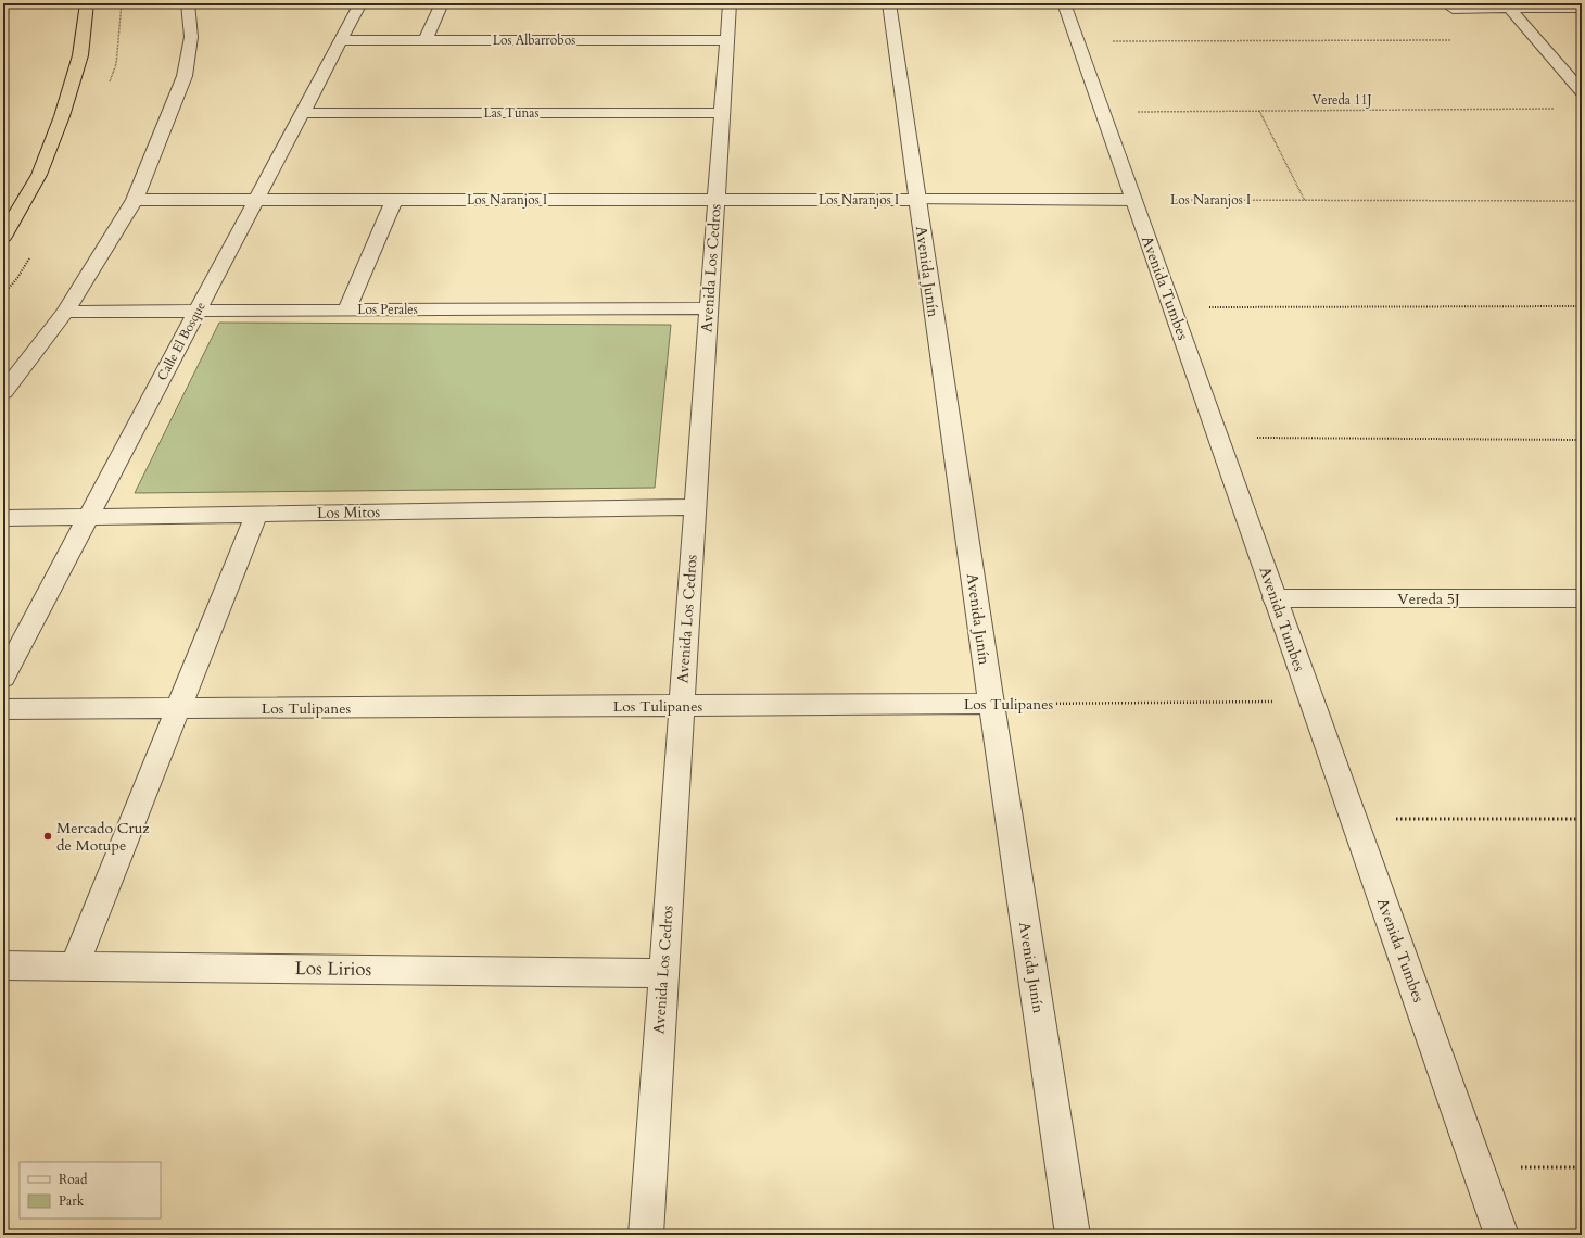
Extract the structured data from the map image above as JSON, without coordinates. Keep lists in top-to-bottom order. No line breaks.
{"streets":{"street":["Los Albarrobos","Las Tunas","Los Naranjos I","Avenida Los Cedros","Avenida Junín","Avenida Tumbes","Los Perales","Calle El Bosque","Los Mitos","Vereda 5J","Los Tulipanes","Los Lirios"],"path":["Vereda 11J"]},"crossings":[["Los Albarrobos","Avenida Los Cedros"],["Los Albarrobos","Calle El Bosque"],["Vereda 11J","Avenida Tumbes"],["Las Tunas","Avenida Los Cedros"],["Las Tunas","Calle El Bosque"],["Los Naranjos I","Avenida Los Cedros"],["Los Naranjos I","Avenida Junín"],["Los Naranjos I","Avenida Tumbes"],["Los Naranjos I","Calle El Bosque"],["Avenida Los Cedros","Los Perales"],["Avenida Los Cedros","Los Mitos"],["Avenida Los Cedros","Los Tulipanes"],["Avenida Los Cedros","Los Lirios"],["Avenida Junín","Los Tulipanes"],["Avenida Tumbes","Vereda 5J"],["Avenida Tumbes","Los Tulipanes"],["Los Perales","Calle El Bosque"],["Calle El Bosque","Los Mitos"]],"places":["Mercado Cruz de Motupe"],"legend":["Road","Park"]}
